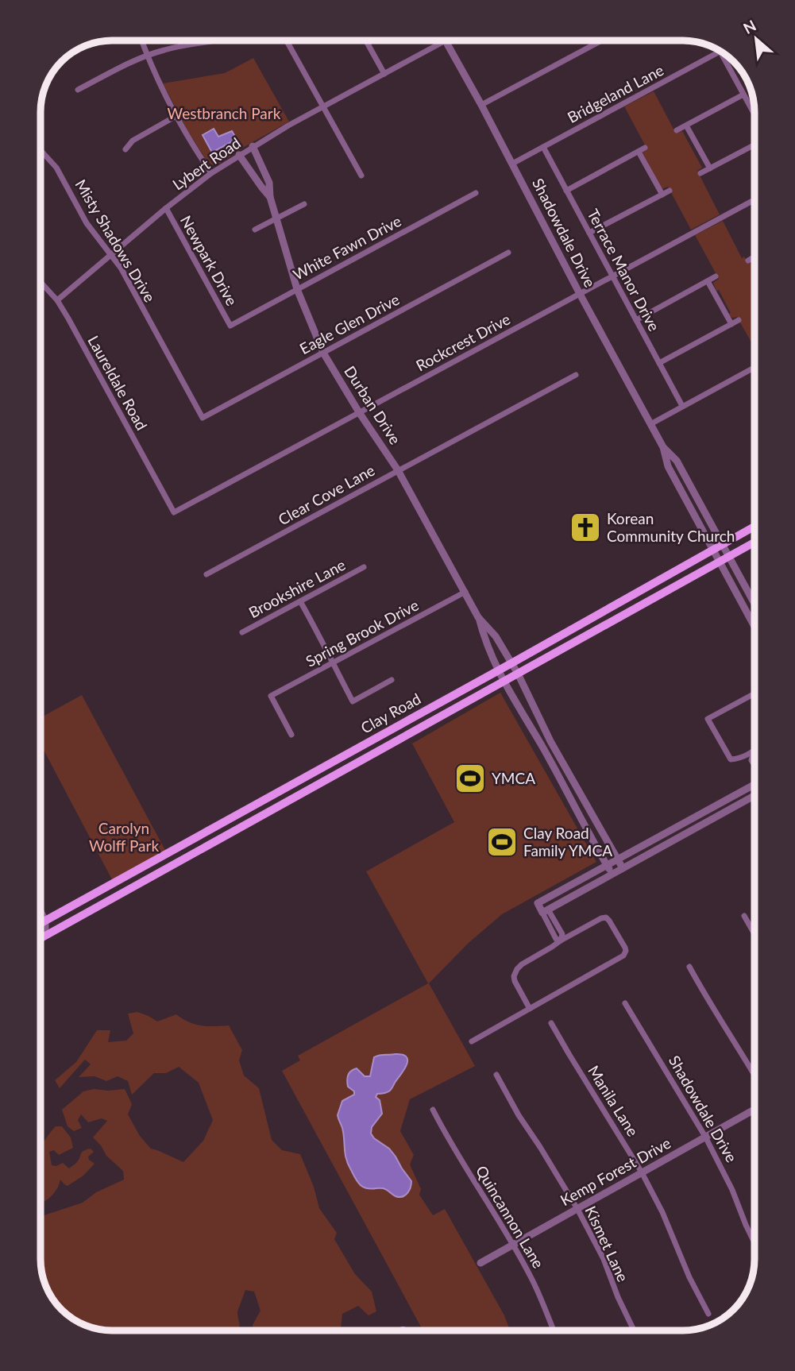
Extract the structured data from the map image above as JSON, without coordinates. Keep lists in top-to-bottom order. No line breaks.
{"streets":{"main road":["Clay Road"],"street":["Bridgeland Lane","Lybert Road","Shadowdale Drive","Misty Shadows Drive","White Fawn Drive","Newpark Drive","Terrace Manor Drive","Eagle Glen Drive","Rockcrest Drive","Laureldale Road","Durban Drive","Clear Cove Lane","Brookshire Lane","Spring Brook Drive","Manila Lane","Kemp Forest Drive","Quincannon Lane","Kismet Lane"]},"crossings":[["Bridgeland Lane","Shadowdale Drive"],["Bridgeland Lane","Terrace Manor Drive"],["Lybert Road","Shadowdale Drive"],["Lybert Road","Misty Shadows Drive"],["Lybert Road","Newpark Drive"],["Lybert Road","Laureldale Road"],["Lybert Road","Durban Drive"],["Shadowdale Drive","Rockcrest Drive"],["Shadowdale Drive","Clay Road"],["Shadowdale Drive","Kemp Forest Drive"],["Misty Shadows Drive","Eagle Glen Drive"],["White Fawn Drive","Newpark Drive"],["White Fawn Drive","Durban Drive"],["Terrace Manor Drive","Rockcrest Drive"],["Eagle Glen Drive","Durban Drive"],["Rockcrest Drive","Laureldale Road"],["Rockcrest Drive","Durban Drive"],["Durban Drive","Clear Cove Lane"],["Durban Drive","Spring Brook Drive"],["Durban Drive","Clay Road"],["Manila Lane","Kemp Forest Drive"],["Kemp Forest Drive","Quincannon Lane"],["Kemp Forest Drive","Kismet Lane"]],"parks":["Westbranch Park","Carolyn Wolff Park"],"places":{"church":["Korean Community Church"],"sports":["YMCA","Clay Road Family YMCA"]},"north":"top left"}
